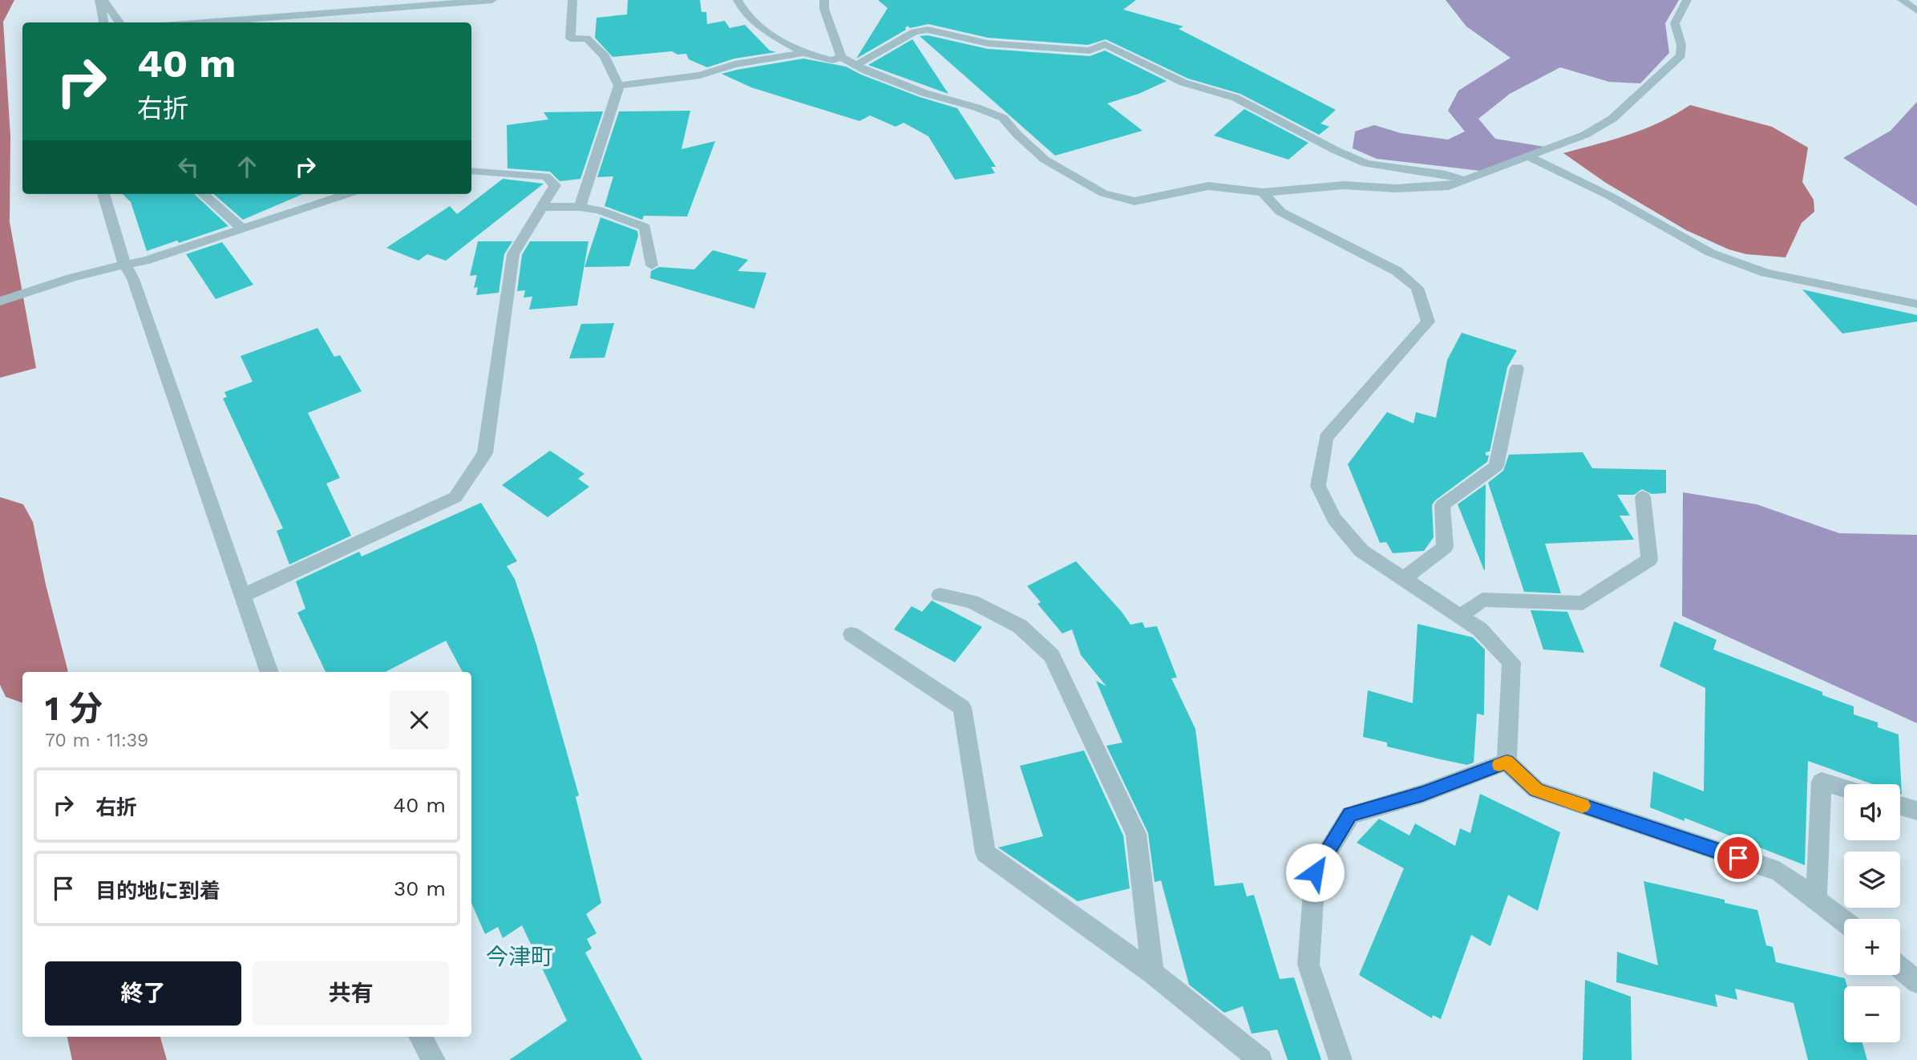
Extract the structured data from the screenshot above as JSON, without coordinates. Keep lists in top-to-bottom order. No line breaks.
{"districts":["今津町"],"page":{"turn":["40 m","右折"],"heading":["1 分","70 m · 11:39"],"list":[{"name":"右折","value":"40 m"},{"name":"目的地に到着","value":"30 m"}],"map_buttons":["+","−"],"buttons":["終了","共有"]}}
